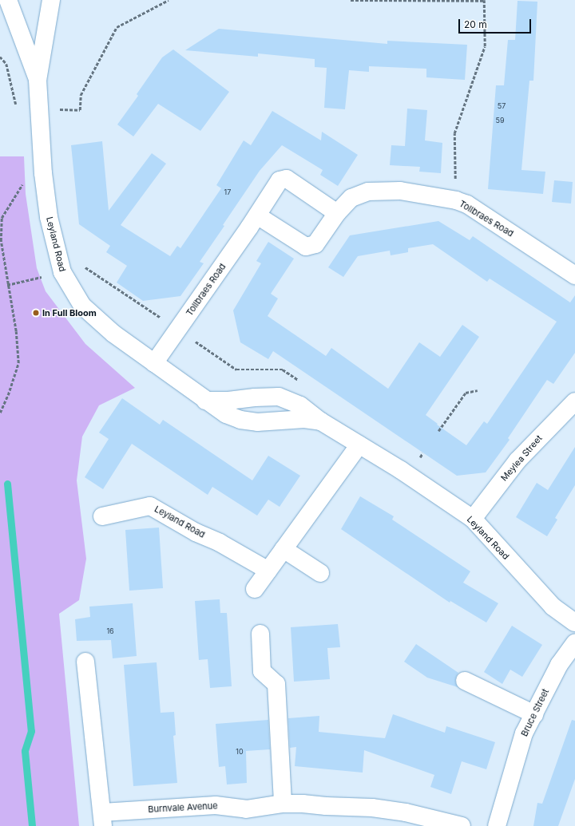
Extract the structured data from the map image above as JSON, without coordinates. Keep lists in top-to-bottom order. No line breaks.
{"streets":{"street":["Tollbraes Road","Leyland Road","Meylea Street","Bruce Street","Burnvale Avenue"]},"crossings":[["Tollbraes Road","Leyland Road"],["Leyland Road","Meylea Street"]],"places":["In Full Bloom"],"house_numbers":["57","59","17","16","10"],"scale_bar":"20 m"}
